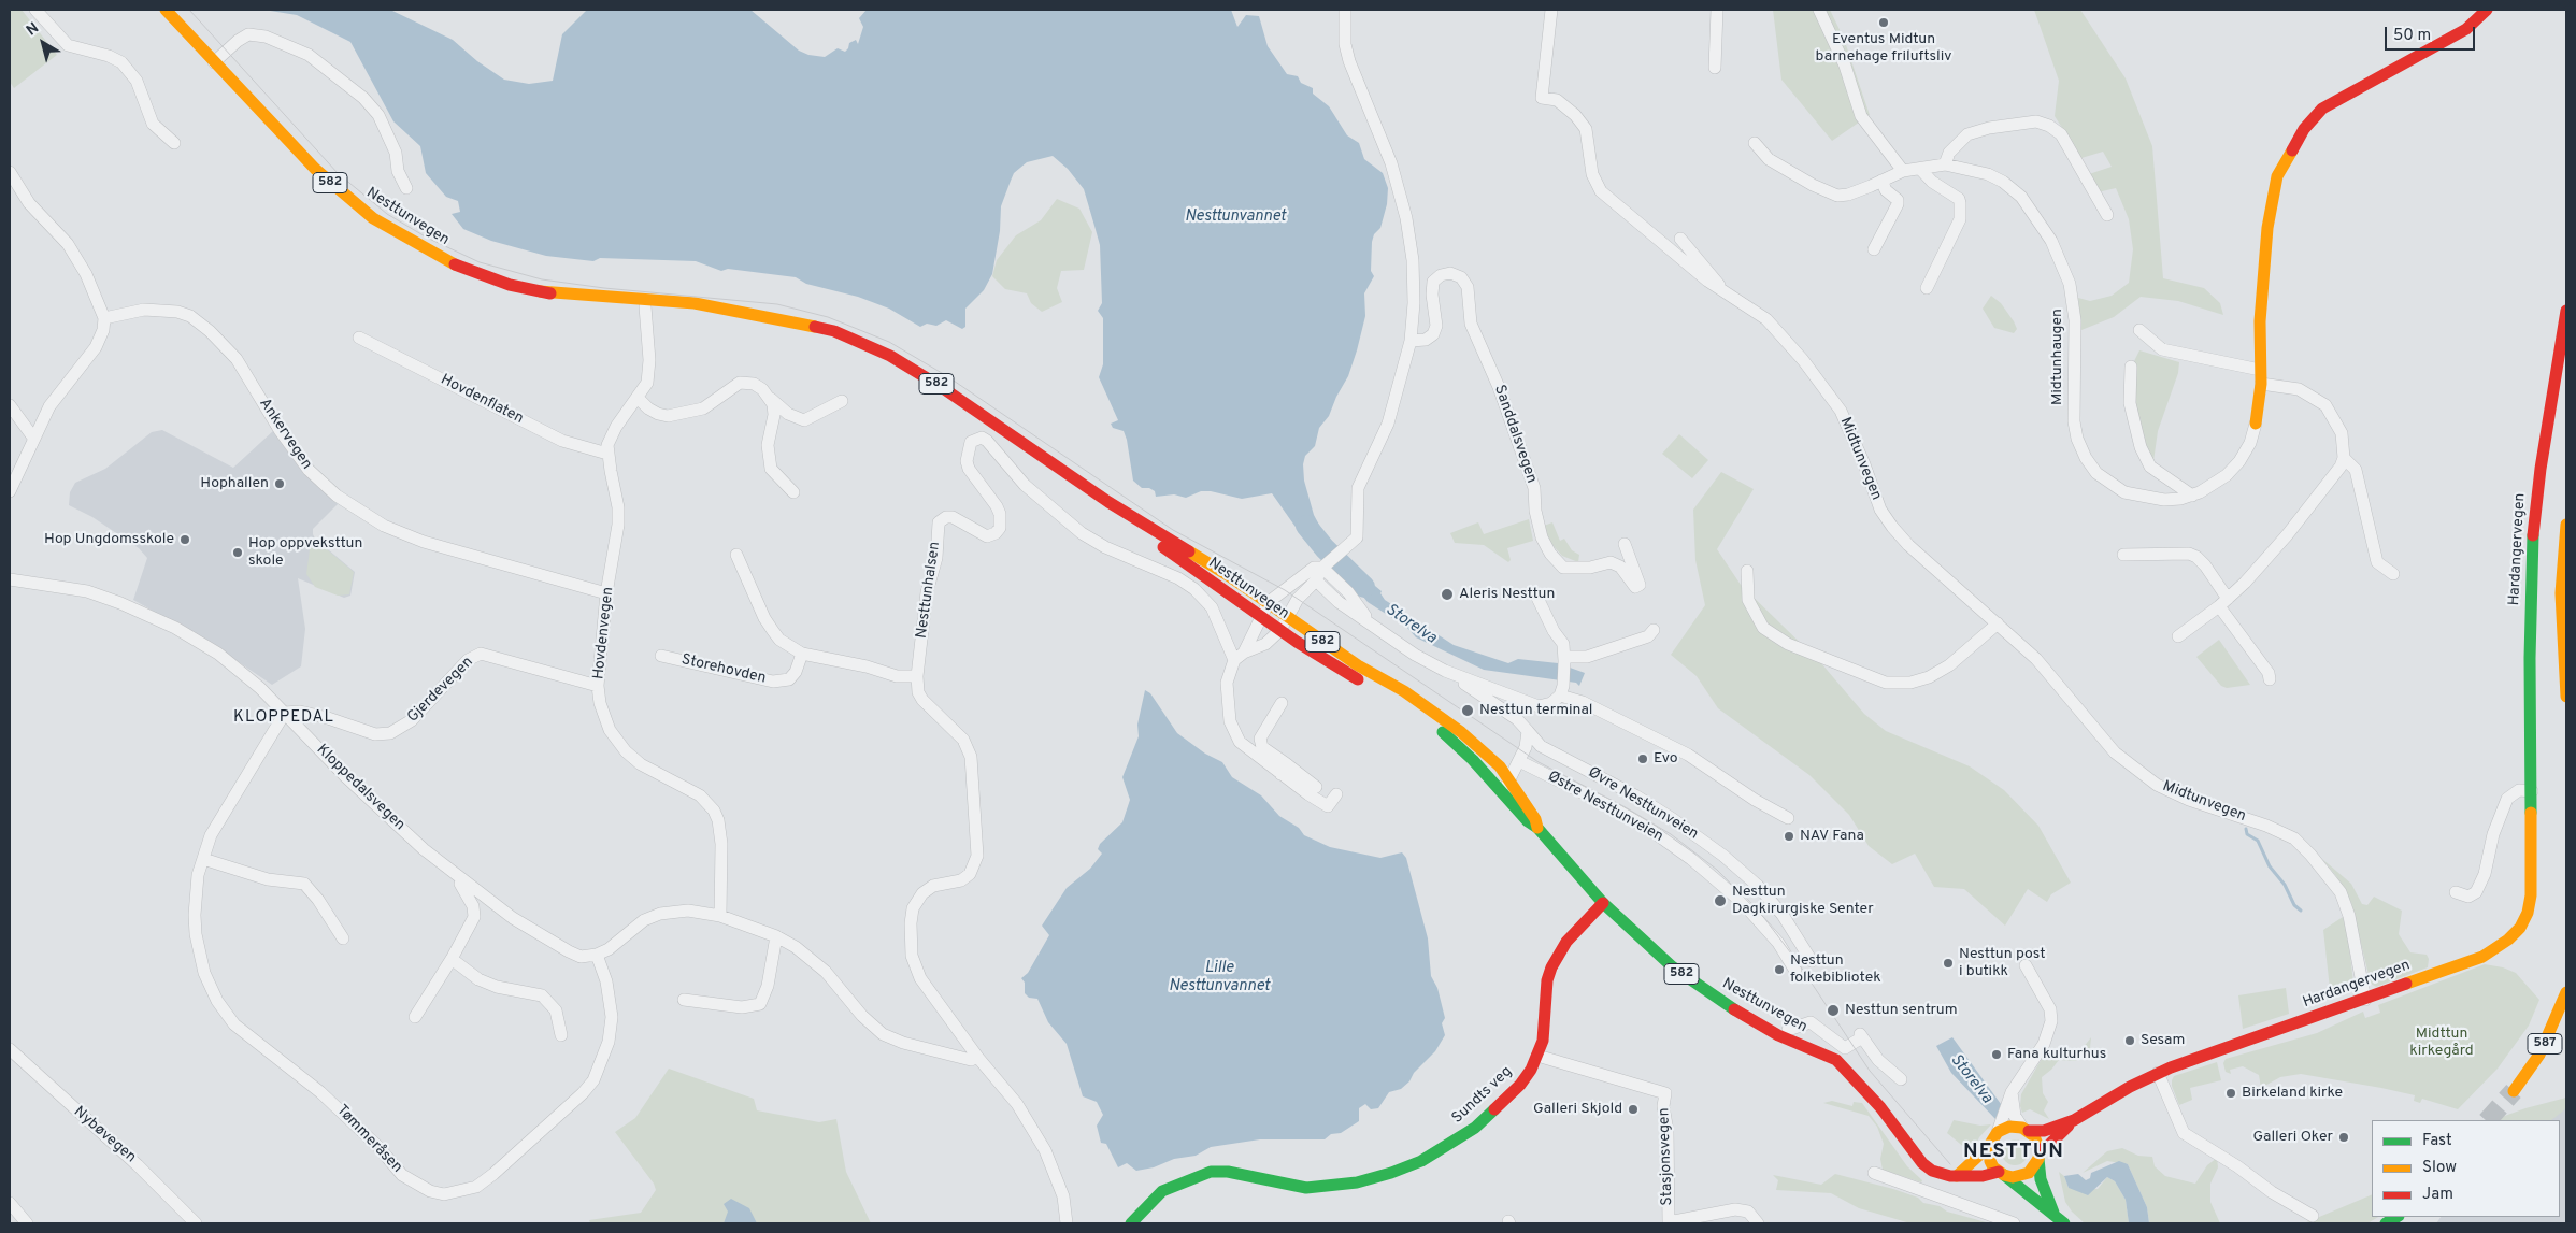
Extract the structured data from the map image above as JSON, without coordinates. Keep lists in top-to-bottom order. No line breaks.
{"streets":{"main road":["582","Nesttunvegen","Midtunhaugen","Hardangervegen","587","Sundts veg"],"street":["Hovdenflaten","Ankervegen","Sanddalsvegen","Midtunvegen","Nesttunhalsen","Hovdenvegen","Storehovden","Gjerdevegen","Kloppedalsvegen","Øvre Nesttunveien","Østre Nesttunveien","Nybøvegen","Tømmeråsen","Stasjonsvegen"]},"crossings":[["582","Nesttunvegen"],["582","Hardangervegen"],["Nesttunvegen","Hardangervegen"],["Nesttunvegen","Hovdenvegen"],["Nesttunvegen","Østre Nesttunveien"],["Nesttunvegen","Sundts veg"],["Hovdenflaten","Hovdenvegen"],["Ankervegen","Hovdenvegen"],["Midtunvegen","Hardangervegen"],["Hovdenvegen","Gjerdevegen"],["Gjerdevegen","Kloppedalsvegen"],["Gjerdevegen","Tømmeråsen"],["Kloppedalsvegen","Tømmeråsen"],["Sundts veg","Stasjonsvegen"]],"districts":["KLOPPEDAL","NESTTUN"],"water":["Nesttunvannet","Storelva","Lille Nesttunvannet"],"parks":["Midttun kirkegård"],"places":["Eventus Midtun barnehage friluftsliv","Hophallen","Hop Ungdomsskole","Hop oppveksttun skole","Aleris Nesttun","Nesttun terminal","Evo","NAV Fana","Nesttun Dagkirurgiske Senter","Nesttun post i butikk","Nesttun folkebibliotek","Nesttun sentrum","Sesam","Fana kulturhus","Birkeland kirke","Galleri Skjold","Galleri Oker"],"legend":["Fast","Slow","Jam"],"scale_bar":"50 m","north":"top left"}
